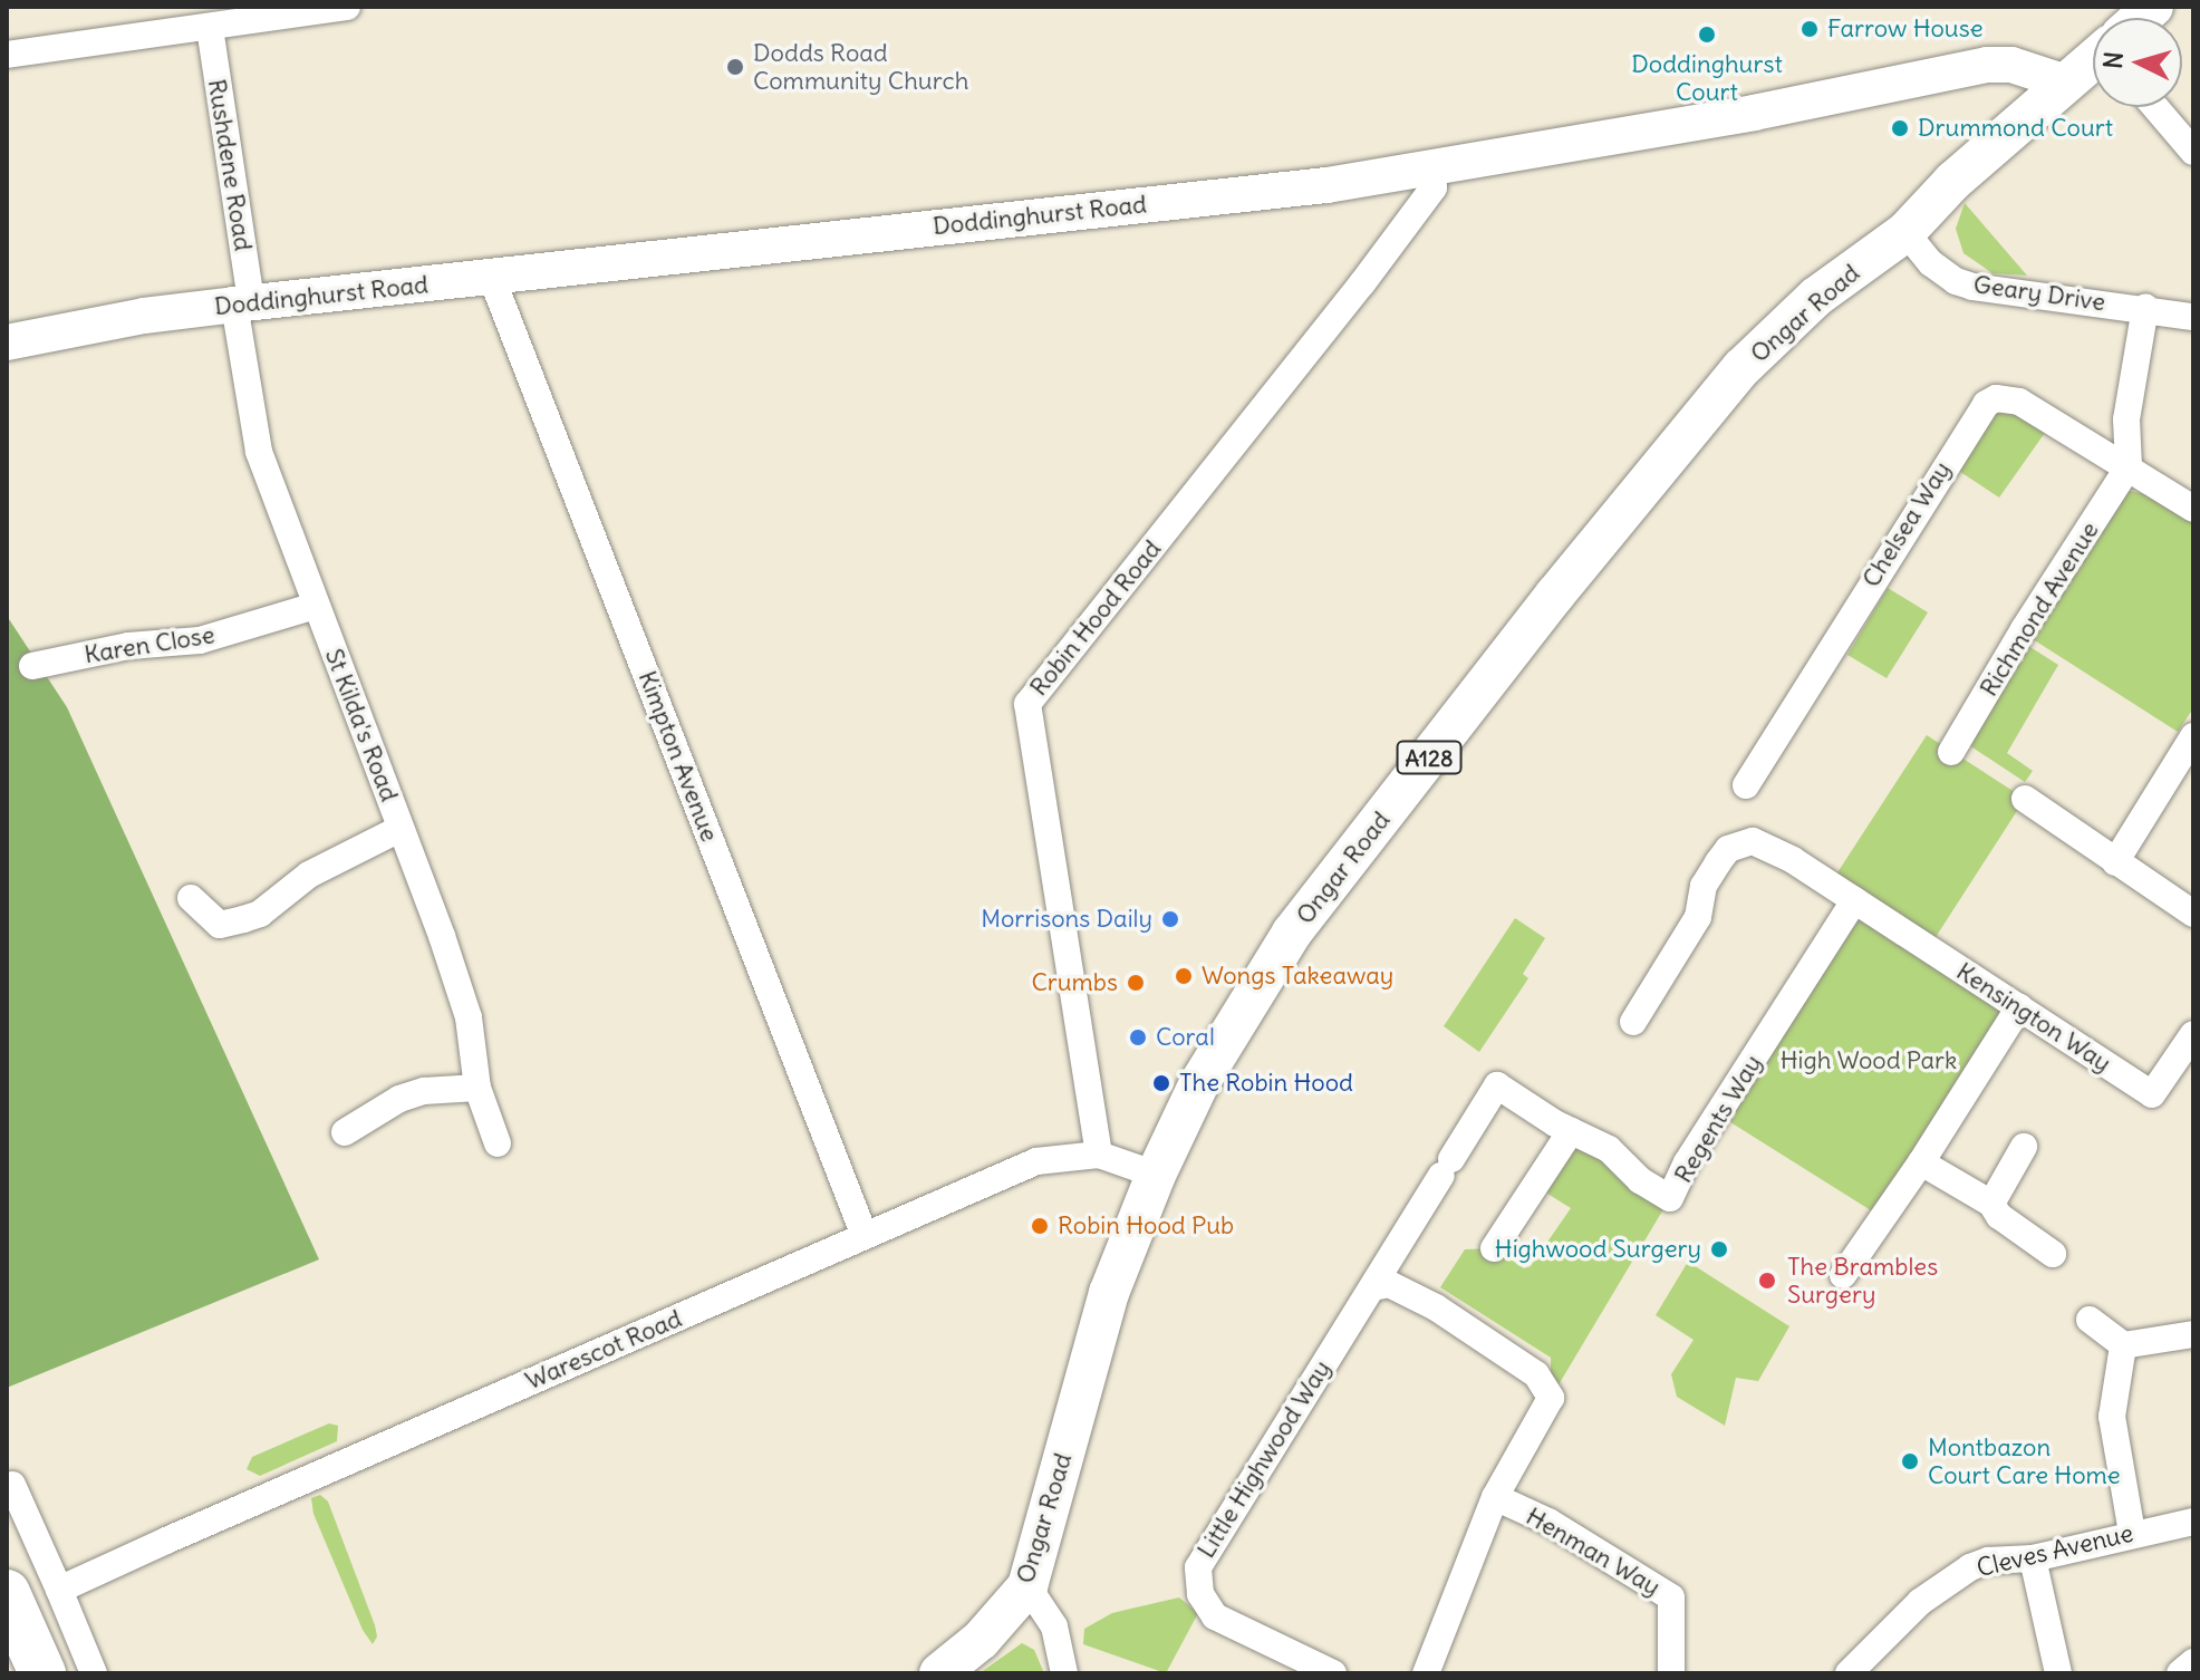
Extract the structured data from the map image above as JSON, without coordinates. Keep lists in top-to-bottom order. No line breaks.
{"streets":{"main road":["Ongar Road","A128"],"street":["Rushdene Road","Doddinghurst Road","Geary Drive","Chelsea Way","Richmond Avenue","Robin Hood Road","Karen Close","St Kilda's Road","Kimpton Avenue","Kensington Way","Regents Way","Warescot Road","Little Highwood Way","Cleves Avenue","Henman Way"]},"crossings":[["Rushdene Road","Doddinghurst Road"],["Rushdene Road","St Kilda's Road"],["Doddinghurst Road","Ongar Road"],["Doddinghurst Road","Robin Hood Road"],["Doddinghurst Road","St Kilda's Road"],["Doddinghurst Road","Kimpton Avenue"],["Geary Drive","Ongar Road"],["Ongar Road","Warescot Road"],["Chelsea Way","Richmond Avenue"],["Robin Hood Road","Warescot Road"],["Karen Close","St Kilda's Road"],["Kimpton Avenue","Warescot Road"],["Kensington Way","Regents Way"],["Regents Way","Little Highwood Way"]],"parks":["High Wood Park"],"places":["Farrow House","Doddinghurst Court","Dodds Road Community Church","Drummond Court","Morrisons Daily","Wongs Takeaway","Crumbs","Coral","The Robin Hood","Robin Hood Pub","Highwood Surgery","The Brambles Surgery","Montbazon Court Care Home"],"north":"left"}
